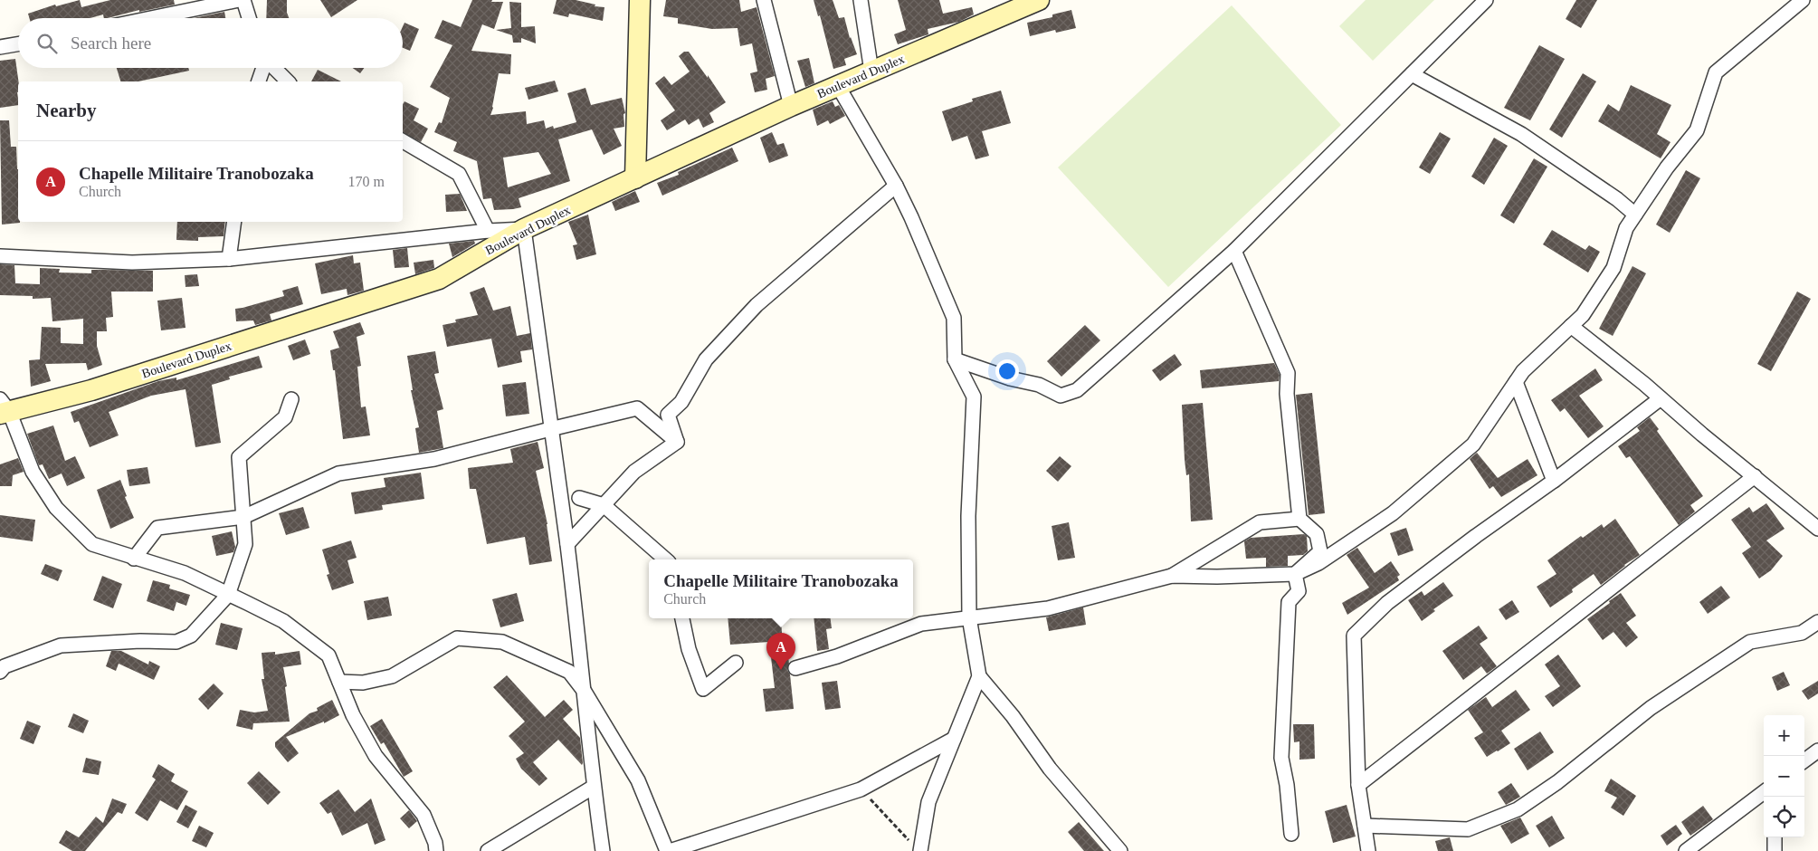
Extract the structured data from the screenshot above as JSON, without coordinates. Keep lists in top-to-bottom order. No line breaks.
{"streets":{"street":["Boulevard Duplex"]},"page":{"search":"Search here","heading":"Nearby","list":[{"mark":"A","name":"Chapelle Militaire Tranobozaka","note":"Church","value":"170 m"}],"popup":["Chapelle Militaire Tranobozaka","Church"],"pins":"A","map_buttons":["+","−"]}}
